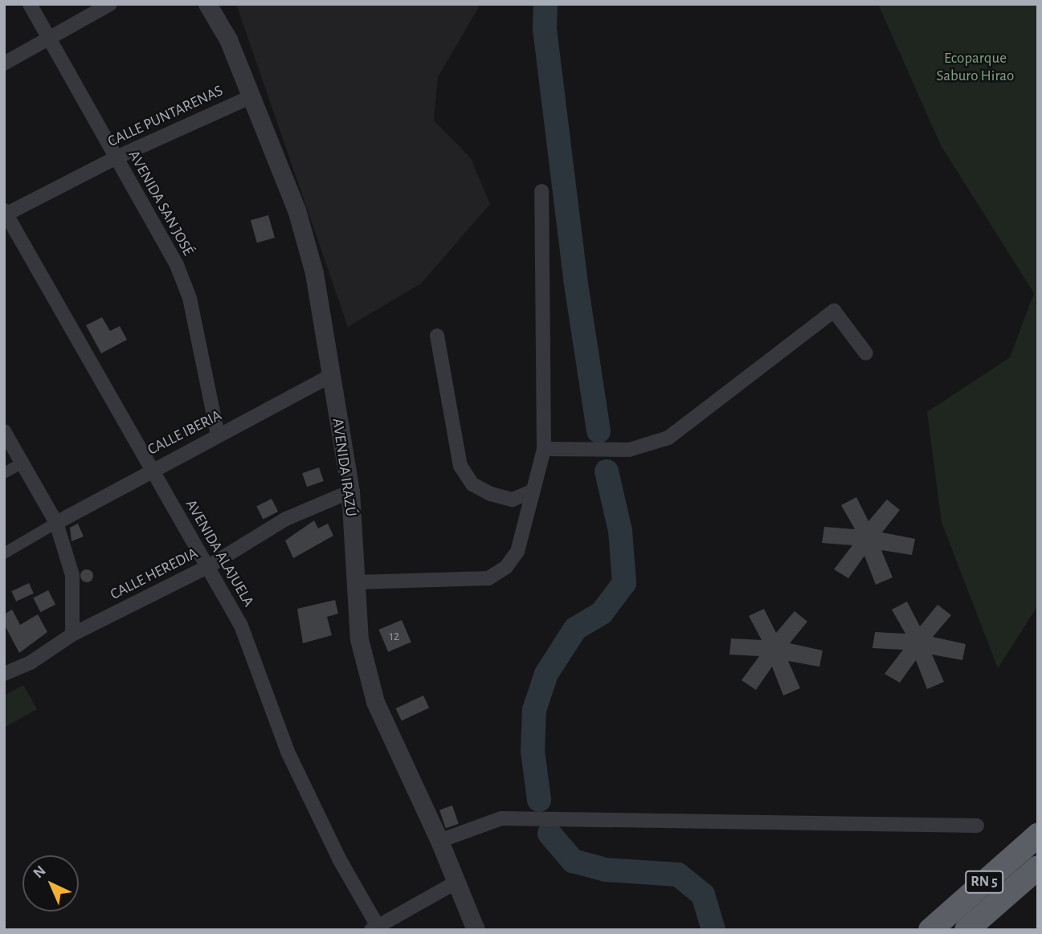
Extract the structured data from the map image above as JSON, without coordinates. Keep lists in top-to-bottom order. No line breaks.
{"streets":{"highway":["RN 5"],"street":["CALLE PUNTARENAS","AVENIDA SAN JOSÉ","CALLE IBERIA","AVENIDA IRAZÚ","AVENIDA ALAJUELA","CALLE HEREDIA"]},"crossings":[["CALLE PUNTARENAS","AVENIDA SAN JOSÉ"],["CALLE PUNTARENAS","AVENIDA IRAZÚ"],["CALLE PUNTARENAS","AVENIDA ALAJUELA"],["AVENIDA SAN JOSÉ","CALLE IBERIA"],["CALLE IBERIA","AVENIDA IRAZÚ"],["CALLE IBERIA","AVENIDA ALAJUELA"],["AVENIDA IRAZÚ","CALLE HEREDIA"],["AVENIDA ALAJUELA","CALLE HEREDIA"]],"parks":["Ecoparque Saburo Hirao"],"house_numbers":["12"],"north":"top left"}
